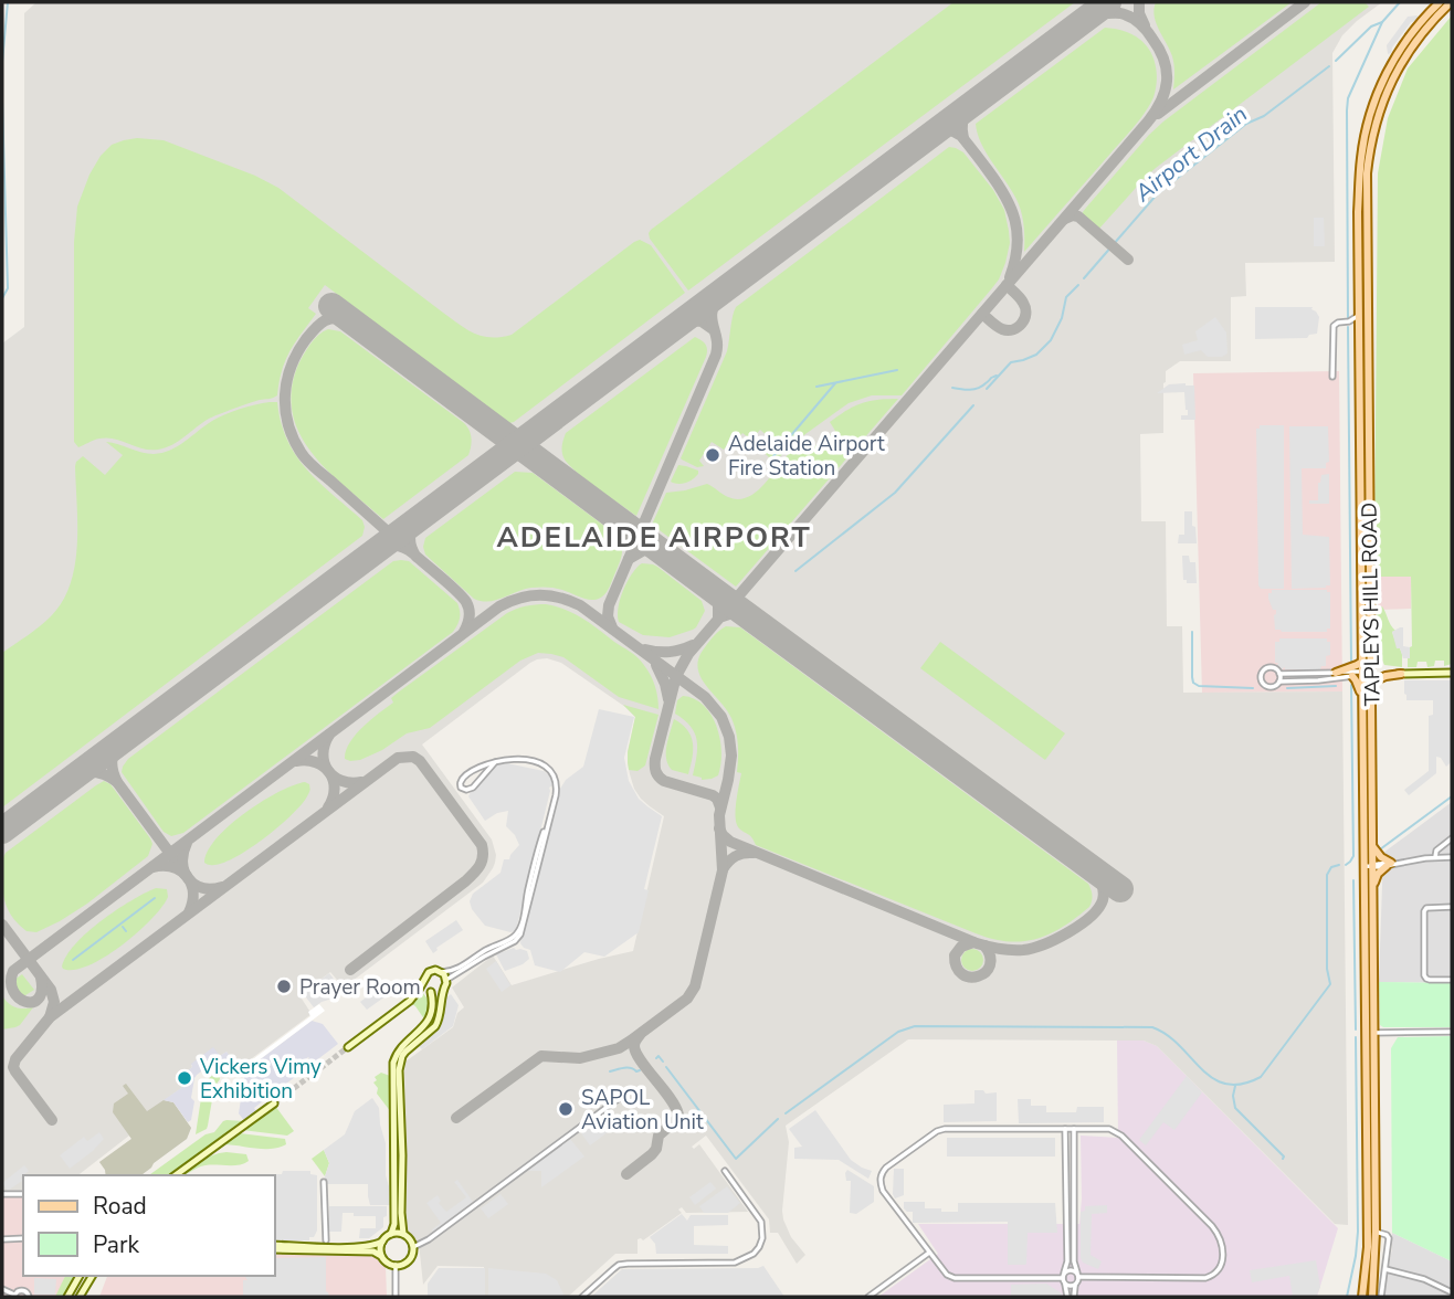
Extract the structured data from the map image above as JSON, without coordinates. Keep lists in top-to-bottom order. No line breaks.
{"streets":{"main road":["TAPLEYS HILL ROAD"]},"districts":["ADELAIDE AIRPORT"],"water":["Airport Drain"],"places":["Adelaide Airport Fire Station","Prayer Room","Vickers Vimy Exhibition","SAPOL Aviation Unit"],"legend":["Road","Park"]}
